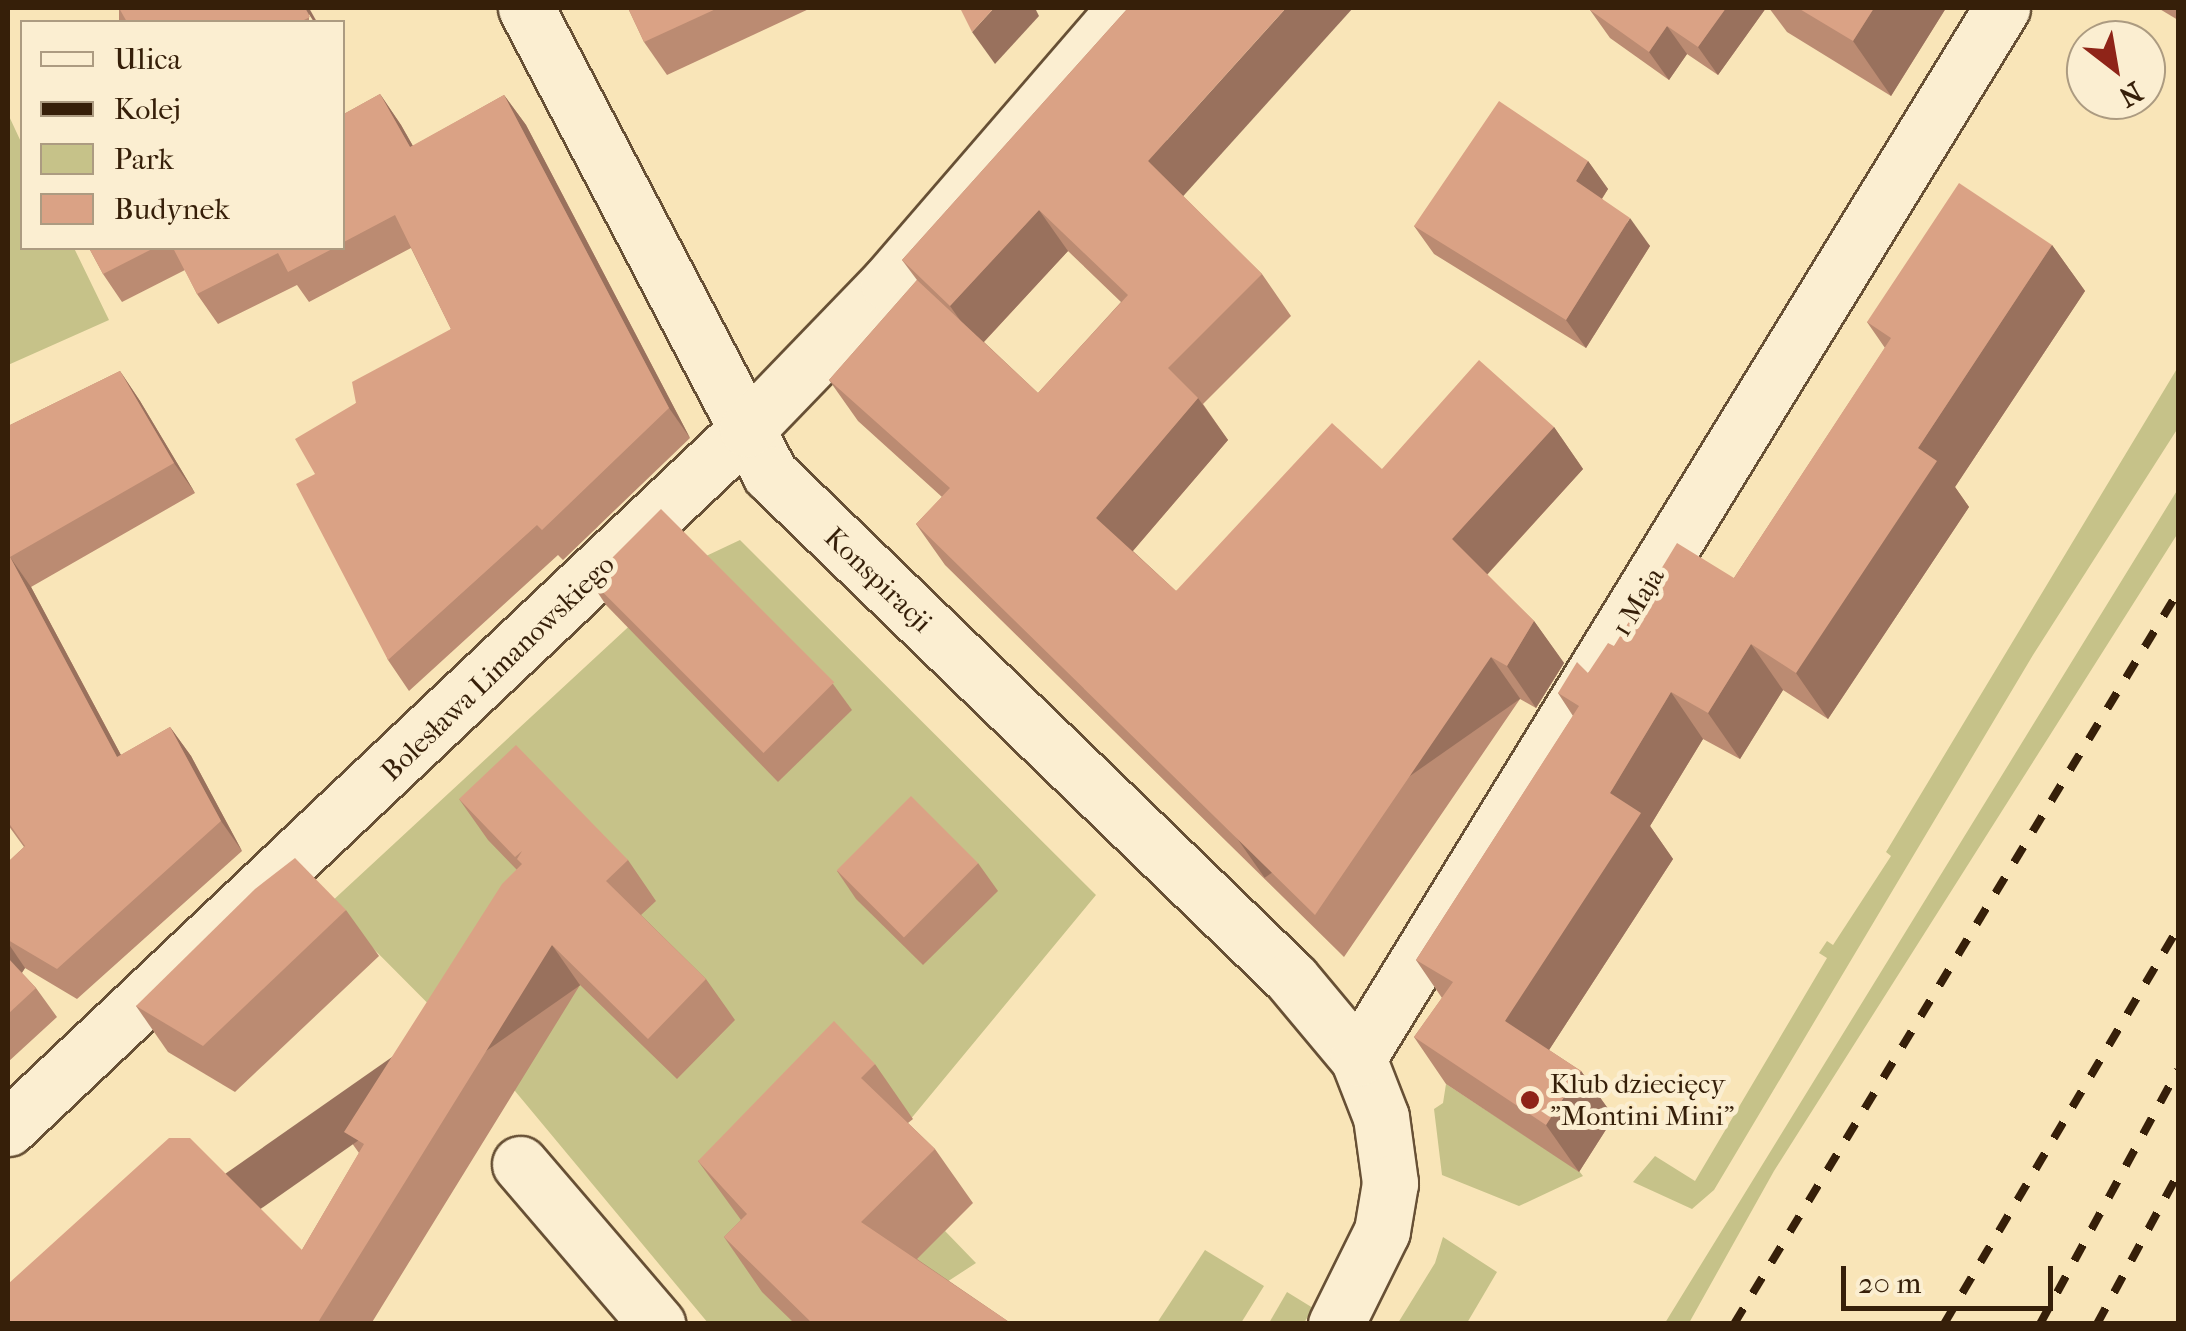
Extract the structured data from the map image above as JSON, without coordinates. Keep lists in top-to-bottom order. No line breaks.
{"streets":{"street":["Konspiracji","1 Maja","Bolesława Limanowskiego"]},"crossings":[["Konspiracji","1 Maja"],["Konspiracji","Bolesława Limanowskiego"]],"places":["Klub dziecięcy \"Montini Mini\""],"legend":["Ulica","Kolej","Park","Budynek"],"scale_bar":"20 m","north":"bottom right"}
